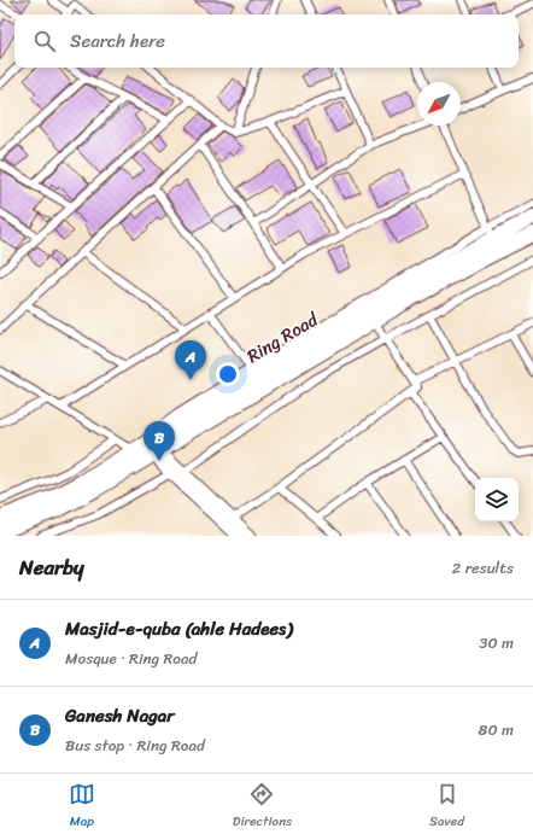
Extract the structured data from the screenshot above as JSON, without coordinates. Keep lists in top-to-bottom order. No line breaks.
{"streets":{"highway":["Ring Road"]},"north":"bottom left","page":{"search":"Search here","pins":["A","B"],"heading":["Nearby","2 results"],"list":[{"mark":"A","name":"Masjid-e-quba (ahle Hadees)","note":"Mosque · Ring Road","value":"30 m"},{"mark":"B","name":"Ganesh Nagar","note":"Bus stop · Ring Road","value":"80 m"}],"nav":["Map","Directions","Saved"]}}
